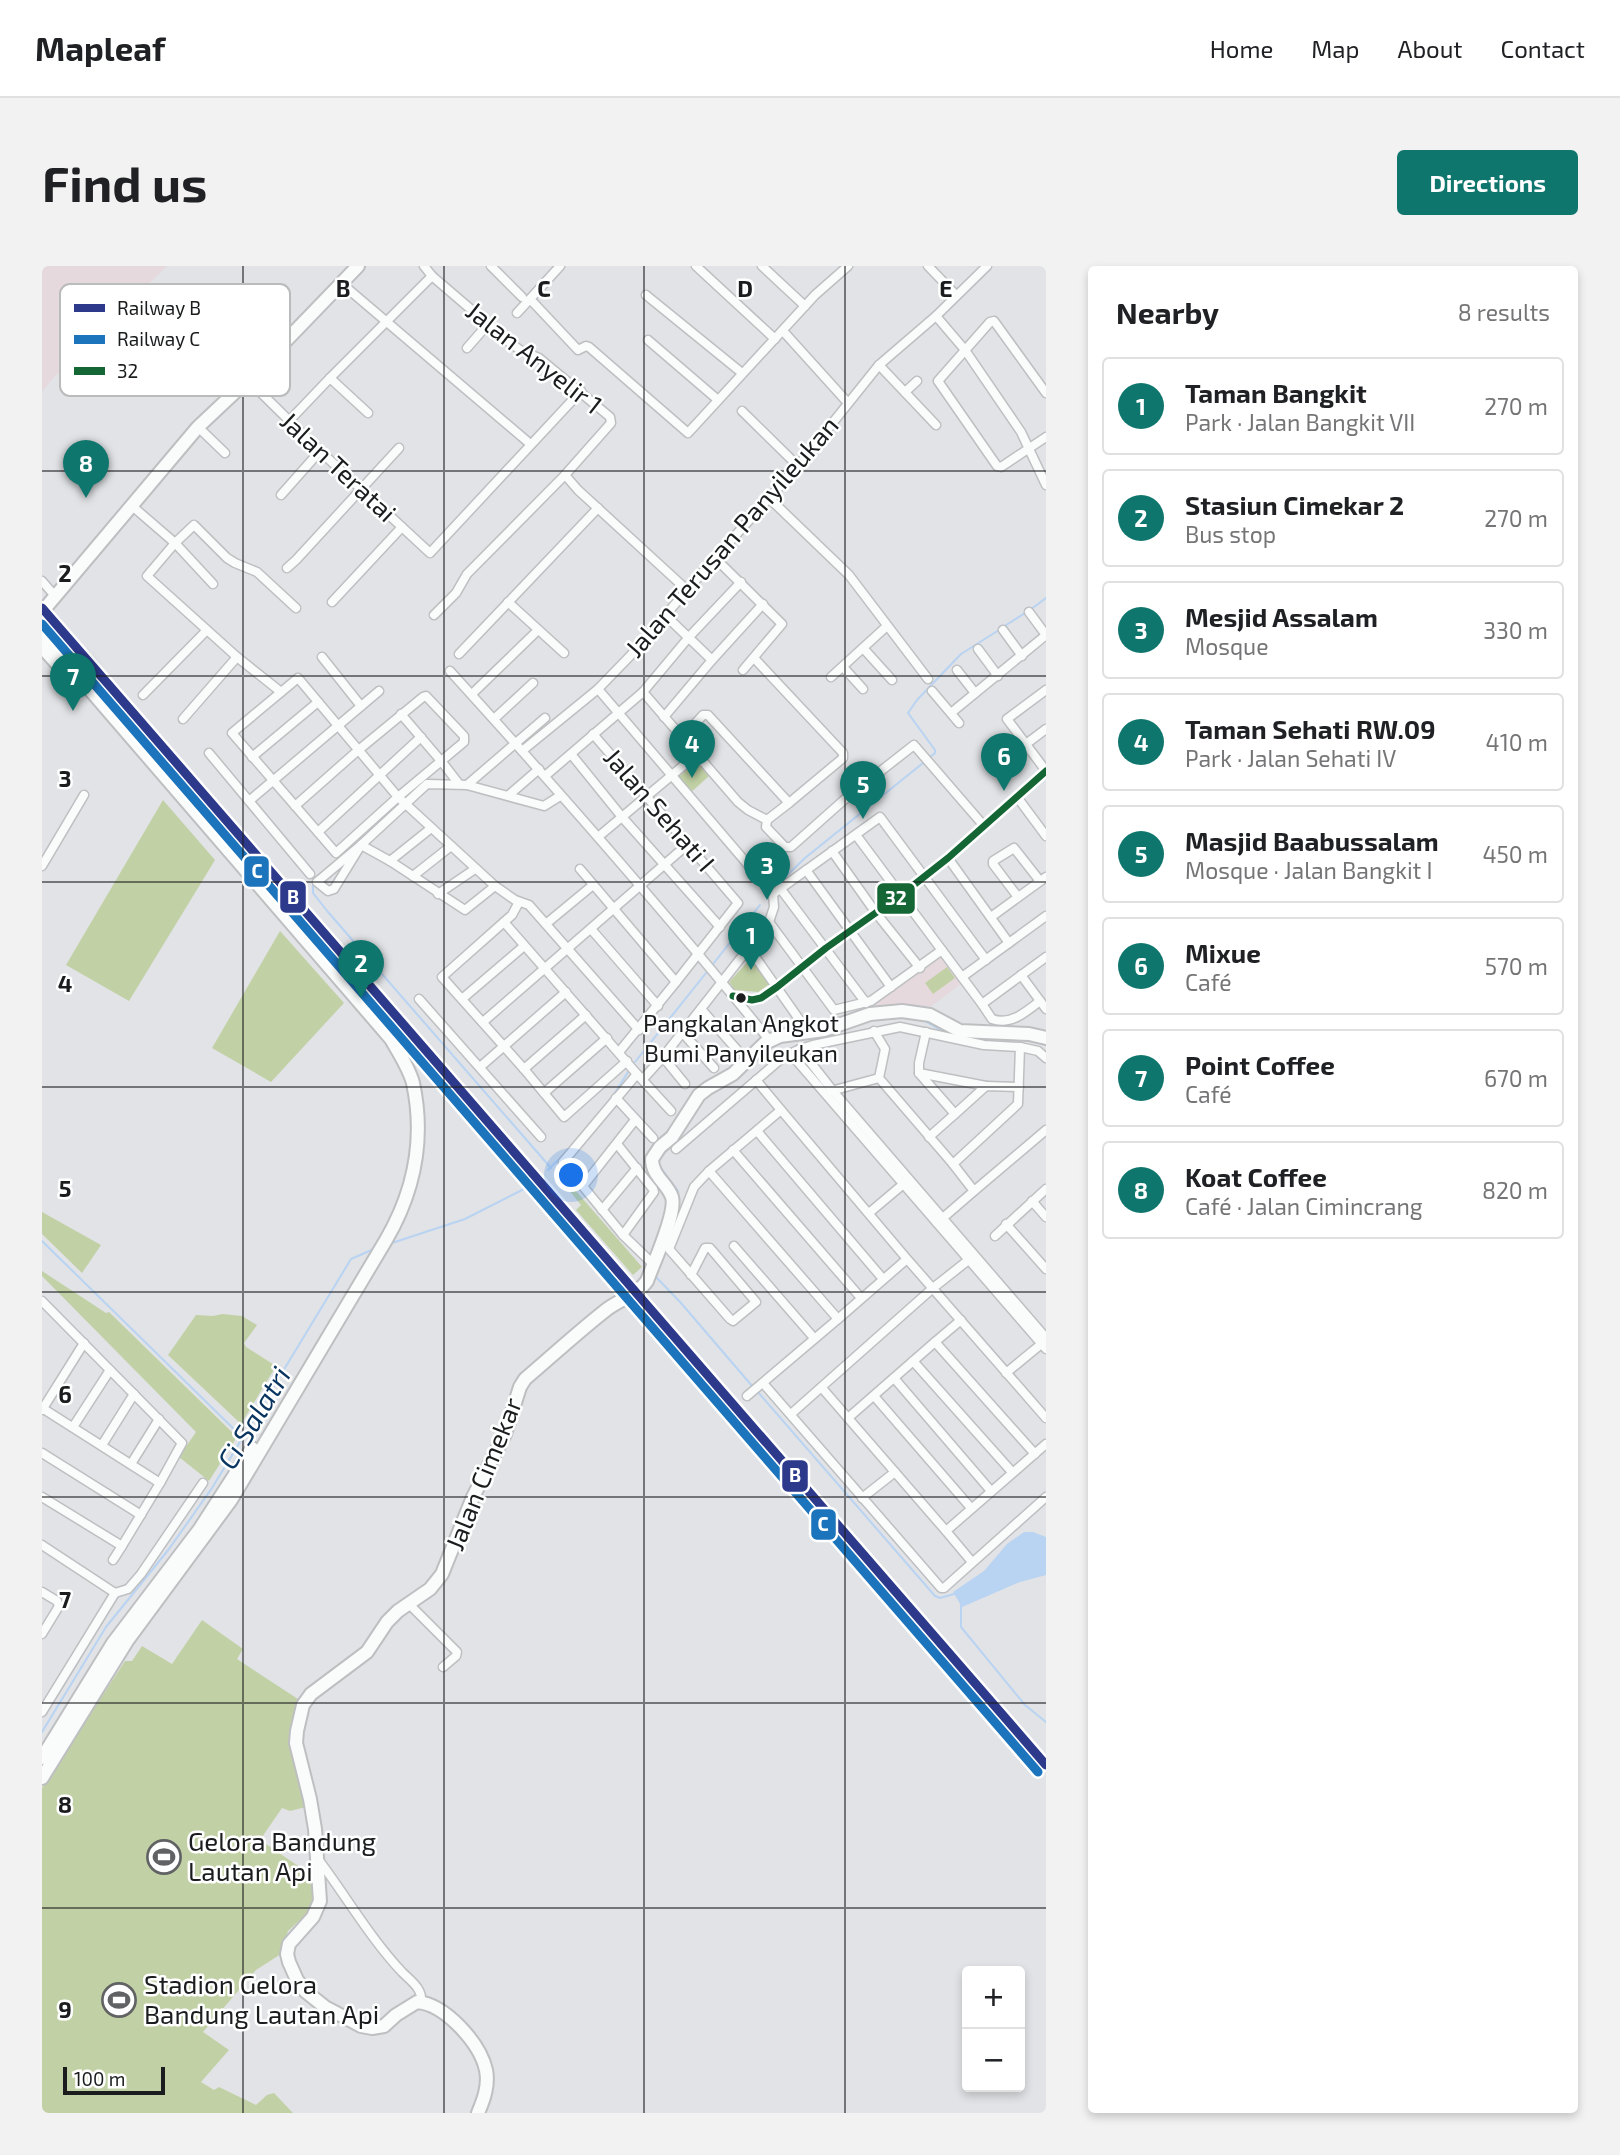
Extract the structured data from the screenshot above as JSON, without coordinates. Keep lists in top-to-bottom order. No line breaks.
{"streets":{"street":["Jalan Anyelir 1","Jalan Teratai","Jalan Terusan Panyileukan","Jalan Sehati I","Jalan Cimekar"]},"crossings":[["Jalan Anyelir 1","Jalan Teratai"]],"water":["Ci Salatri"],"places":{"other":["Pangkalan Angkot Bumi Panyileukan"],"sports":["Gelora Bandung Lautan Api","Stadion Gelora Bandung Lautan Api"]},"lines":["rail line B","rail line C","transit line 32"],"legend":["Railway B","Railway C","32"],"scale_bar":"100 m","page":{"header":"Mapleaf","nav":["Home","Map","About","Contact"],"buttons":"Directions","title":"Find us","heading":["Nearby","8 results"],"list":[{"mark":"1","name":"Taman Bangkit","note":"Park · Jalan Bangkit VII","value":"270 m"},{"mark":"2","name":"Stasiun Cimekar 2","note":"Bus stop","value":"270 m"},{"mark":"3","name":"Mesjid Assalam","note":"Mosque","value":"330 m"},{"mark":"4","name":"Taman Sehati RW.09","note":"Park · Jalan Sehati IV","value":"410 m"},{"mark":"5","name":"Masjid Baabussalam","note":"Mosque · Jalan Bangkit I","value":"450 m"},{"mark":"6","name":"Mixue","note":"Café","value":"570 m"},{"mark":"7","name":"Point Coffee","note":"Café","value":"670 m"},{"mark":"8","name":"Koat Coffee","note":"Café · Jalan Cimincrang","value":"820 m"}],"pins":["8","7","4","6","5","3","1","2"],"map_buttons":["+","−"],"scale":"100 m"},"grid":{"columns":["B","C","D","E"],"rows":["2","3","4","5","6","7","8","9"]}}
